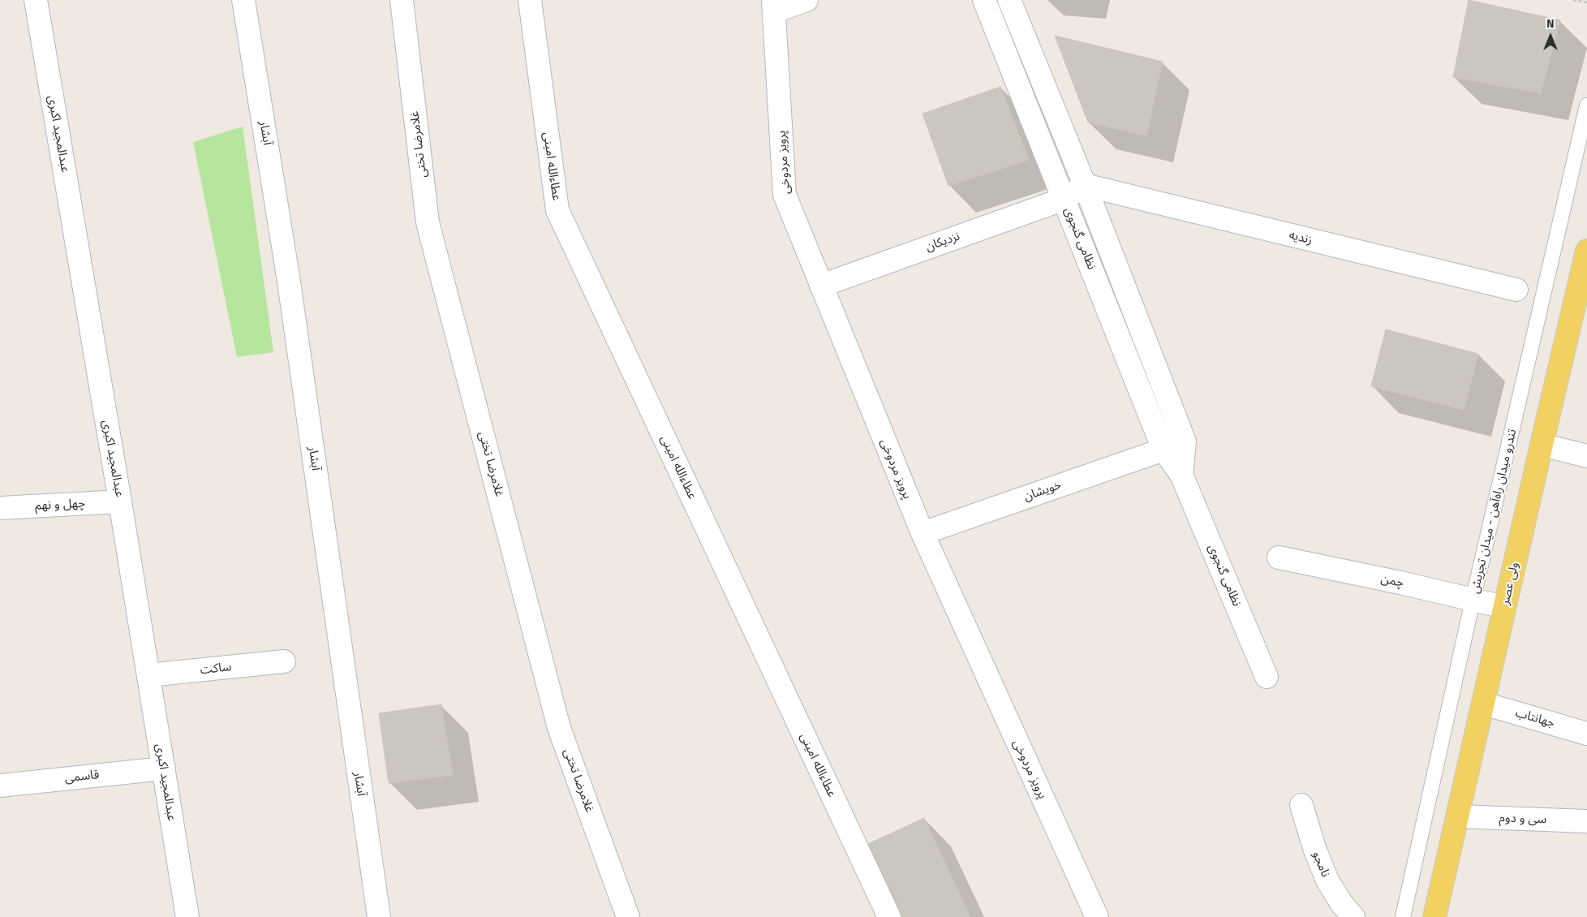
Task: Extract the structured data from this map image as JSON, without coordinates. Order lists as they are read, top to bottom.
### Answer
{
  "streets": {
    "main road": ["ولی عصر"],
    "street": [
      "آبشار",
      "عبدالمجید اکبری",
      "غلامرضا تختی",
      "پرویز مردوخی",
      "عطاءالله امینی",
      "زندیه",
      "نظامی گنجوی",
      "نزدیکان",
      "خویشان",
      "چهل و نهم",
      "چمن",
      "ساکت",
      "جهانتاب",
      "قاسمی",
      "سی و دوم",
      "نامجو"
    ],
    "lane": ["تندرو میدان راه‌آهن - میدان تجریش"]
  },
  "crossings": [
    ["عبدالمجید اکبری", "چهل و نهم"],
    ["عبدالمجید اکبری", "ساکت"],
    ["عبدالمجید اکبری", "قاسمی"],
    ["پرویز مردوخی", "نزدیکان"],
    ["پرویز مردوخی", "خویشان"],
    ["زندیه", "نظامی گنجوی"],
    ["زندیه", "نزدیکان"],
    ["نظامی گنجوی", "نزدیکان"],
    ["نظامی گنجوی", "خویشان"],
    ["تندرو میدان راه‌آهن - میدان تجریش", "چمن"],
    ["چمن", "ولی عصر"],
    ["ولی عصر", "جهانتاب"],
    ["ولی عصر", "سی و دوم"]
  ],
  "north": "top"
}
